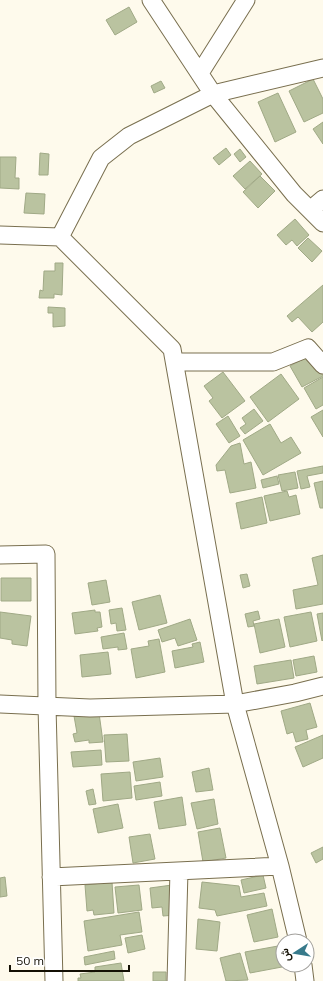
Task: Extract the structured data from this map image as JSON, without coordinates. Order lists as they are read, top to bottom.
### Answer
{
  "scale_bar": "50 m",
  "north": "left"
}
